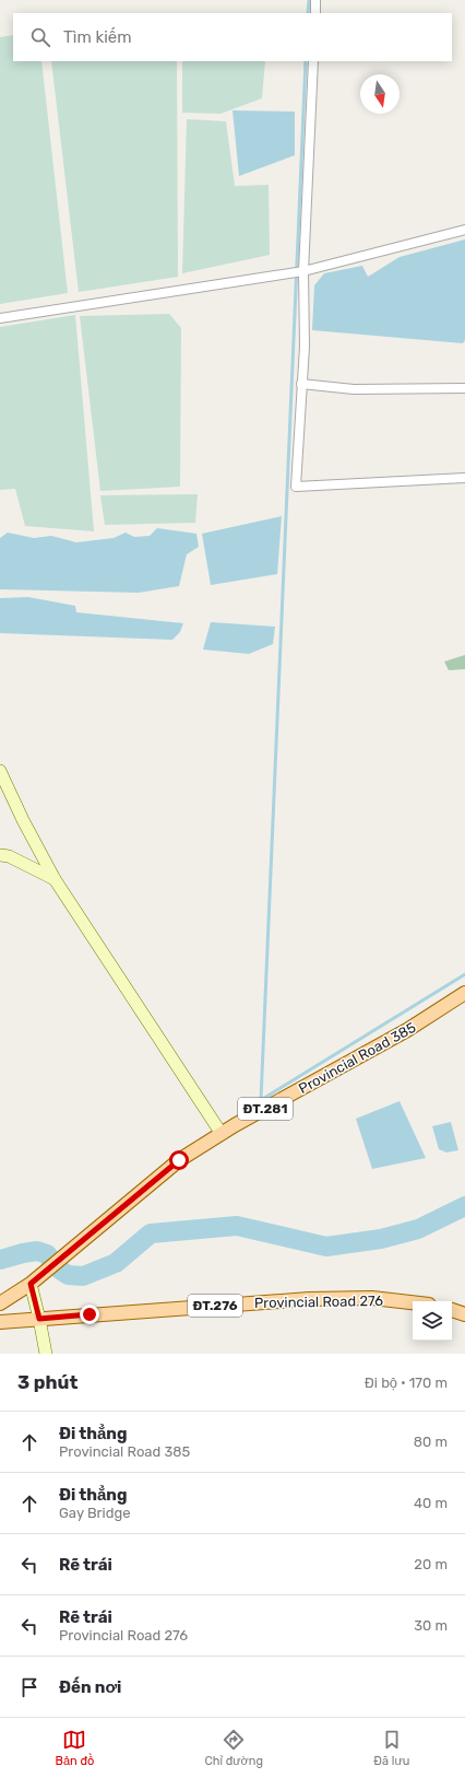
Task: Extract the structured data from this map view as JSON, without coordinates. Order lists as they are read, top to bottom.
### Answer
{
  "streets": {
    "main road": [
      "Provincial Road 385",
      "ĐT.281",
      "Provincial Road 276",
      "ĐT.276"
    ]
  },
  "crossings": [
    ["Provincial Road 385", "ĐT.281"]
  ],
  "north": "bottom",
  "page": {
    "search": "Tìm kiếm",
    "heading": ["3 phút", "Đi bộ · 170 m"],
    "list": [
      ["Đi thẳng", "Provincial Road 385", "80 m"],
      ["Đi thẳng", "Gay Bridge", "40 m"],
      ["Rẽ trái", "20 m"],
      ["Rẽ trái", "Provincial Road 276", "30 m"],
      "Đến nơi"
    ],
    "nav": ["Bản đồ", "Chỉ đường", "Đã lưu"]
  }
}
